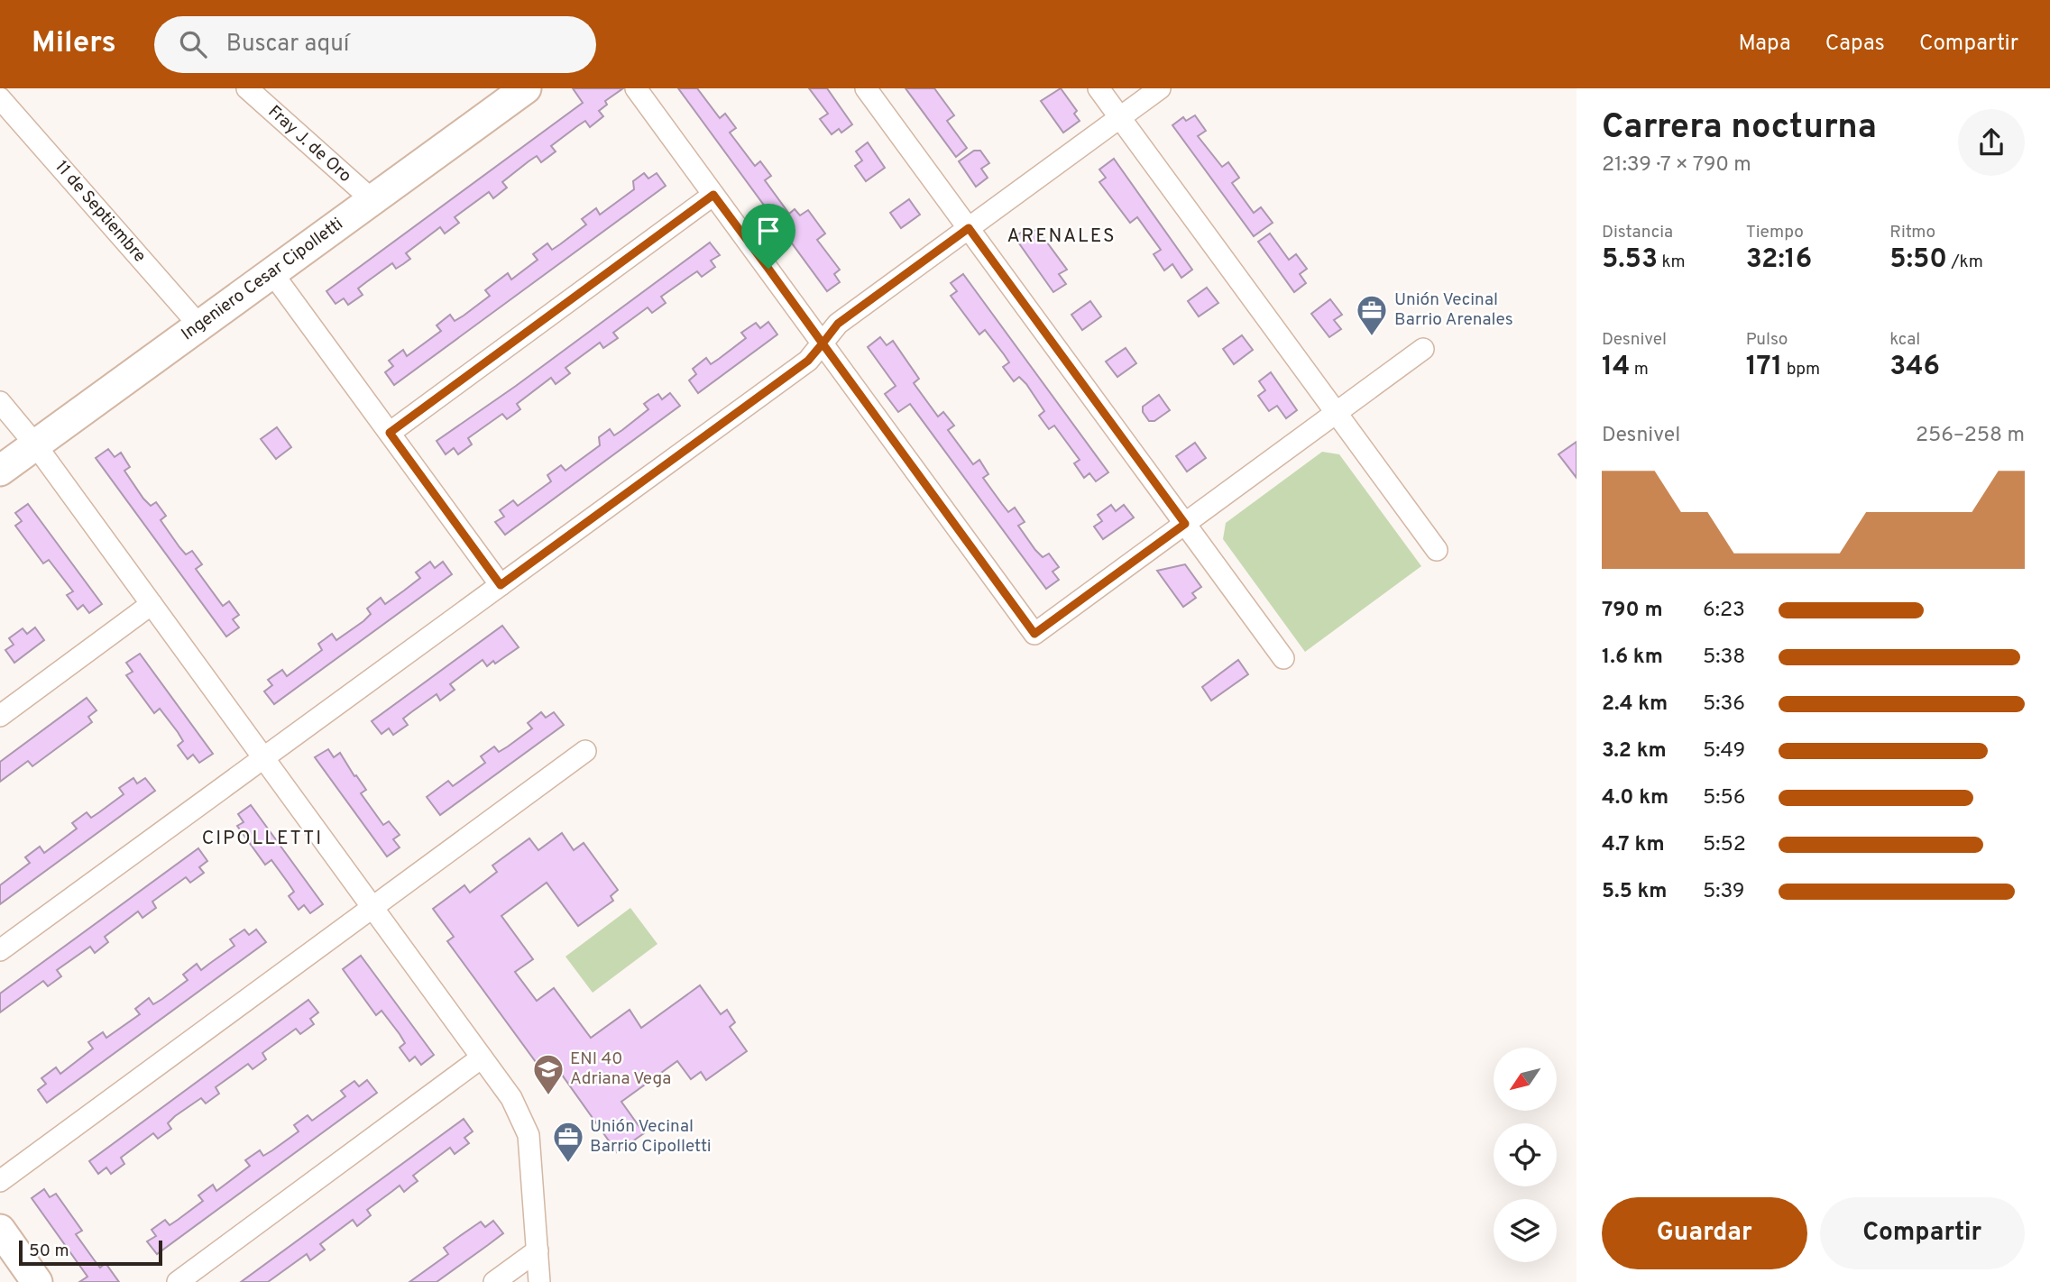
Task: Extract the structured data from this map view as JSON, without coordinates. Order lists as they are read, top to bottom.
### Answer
{
  "streets": {
    "street": ["Fray J. de Oro", "11 de Septiembre", "Ingeniero Cesar Cipolletti"]
  },
  "crossings": [
    ["Fray J. de Oro", "Ingeniero Cesar Cipolletti"],
    ["11 de Septiembre", "Ingeniero Cesar Cipolletti"]
  ],
  "districts": ["ARENALES", "CIPOLLETTI"],
  "places": {
    "office": ["Unión Vecinal Barrio Arenales", "Unión Vecinal Barrio Cipolletti"],
    "school or university": ["ENI 40 Adriana Vega"]
  },
  "scale_bar": "50 m",
  "north": "bottom left",
  "page": {
    "header": "Milers",
    "search": "Buscar aquí",
    "nav": ["Mapa", "Capas", "Compartir"],
    "heading": ["Carrera nocturna", "21:39 · 7 × 790 m"],
    "stats": [
      ["Distancia", "5.53 km"],
      ["Tiempo", "32:16"],
      ["Ritmo", "5:50 /km"],
      ["Desnivel", "14 m"],
      ["Pulso", "171 bpm"],
      ["kcal", "346"]
    ],
    "chart": ["Desnivel", "256–258 m"],
    "list": [
      {
        "name": "790 m",
        "note": "6:23"
      },
      {
        "name": "1.6 km",
        "note": "5:38"
      },
      {
        "name": "2.4 km",
        "note": "5:36"
      },
      {
        "name": "3.2 km",
        "note": "5:49"
      },
      {
        "name": "4.0 km",
        "note": "5:56"
      },
      {
        "name": "4.7 km",
        "note": "5:52"
      },
      {
        "name": "5.5 km",
        "note": "5:39"
      }
    ],
    "buttons": ["Guardar", "Compartir"],
    "scale": "50 m"
  }
}
